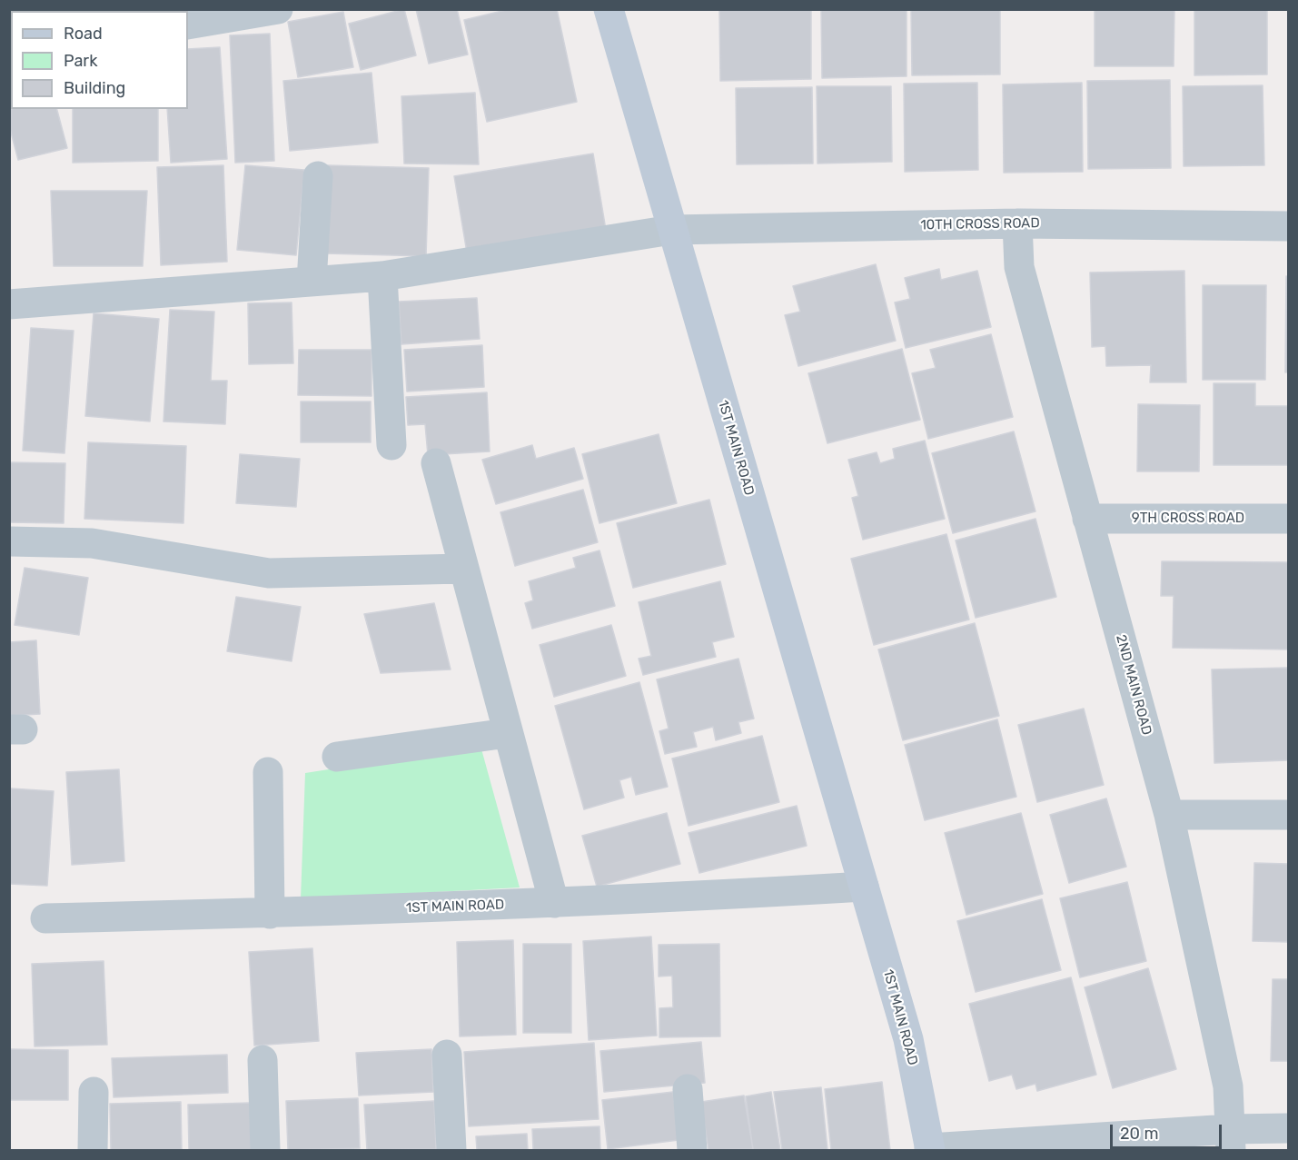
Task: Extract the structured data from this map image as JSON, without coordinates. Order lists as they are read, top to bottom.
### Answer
{
  "streets": {
    "street": [
      "10TH CROSS ROAD",
      "1ST MAIN ROAD",
      "9TH CROSS ROAD",
      "2ND MAIN ROAD"
    ]
  },
  "crossings": [
    ["10TH CROSS ROAD", "1ST MAIN ROAD"],
    ["10TH CROSS ROAD", "2ND MAIN ROAD"],
    ["9TH CROSS ROAD", "2ND MAIN ROAD"]
  ],
  "legend": ["Road", "Park", "Building"],
  "scale_bar": "20 m"
}
